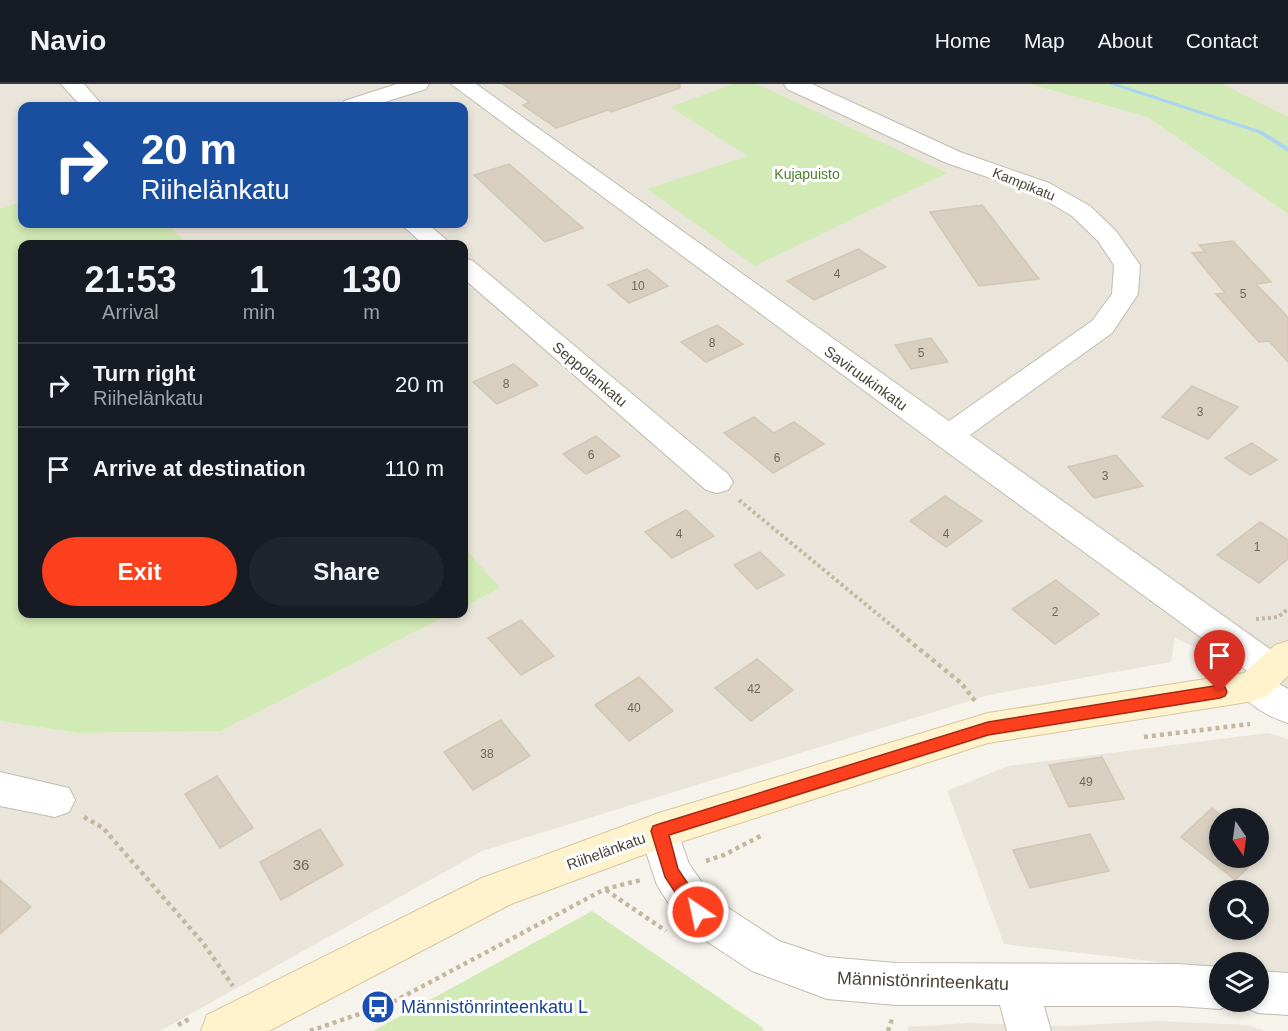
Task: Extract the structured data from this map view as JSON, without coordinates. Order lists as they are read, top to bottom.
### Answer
{
  "streets": {
    "street": [
      "Kampikatu",
      "Seppolankatu",
      "Saviruukinkatu",
      "Riihelänkatu",
      "Männistönrinteenkatu"
    ]
  },
  "crossings": [
    ["Kampikatu", "Saviruukinkatu"],
    ["Saviruukinkatu", "Riihelänkatu"],
    ["Riihelänkatu", "Männistönrinteenkatu"]
  ],
  "parks": ["Kujapuisto"],
  "places": {
    "bus stop": ["Männistönrinteenkatu L"]
  },
  "house_numbers": [
    "4",
    "10",
    "5",
    "8",
    "5",
    "8",
    "3",
    "6",
    "6",
    "3",
    "4",
    "4",
    "1",
    "2",
    "42",
    "40",
    "38",
    "49",
    "36"
  ],
  "north": "bottom",
  "page": {
    "header": "Navio",
    "nav": [
      "Home",
      "Map",
      "About",
      "Contact"
    ],
    "turn": ["20 m", "Riihelänkatu"],
    "eta": [
      "21:53",
      "Arrival",
      "1",
      "min",
      "130",
      "m"
    ],
    "list": [
      {
        "name": "Turn right",
        "note": "Riihelänkatu",
        "value": "20 m"
      },
      {
        "name": "Arrive at destination",
        "value": "110 m"
      }
    ],
    "buttons": ["Exit", "Share"]
  }
}
